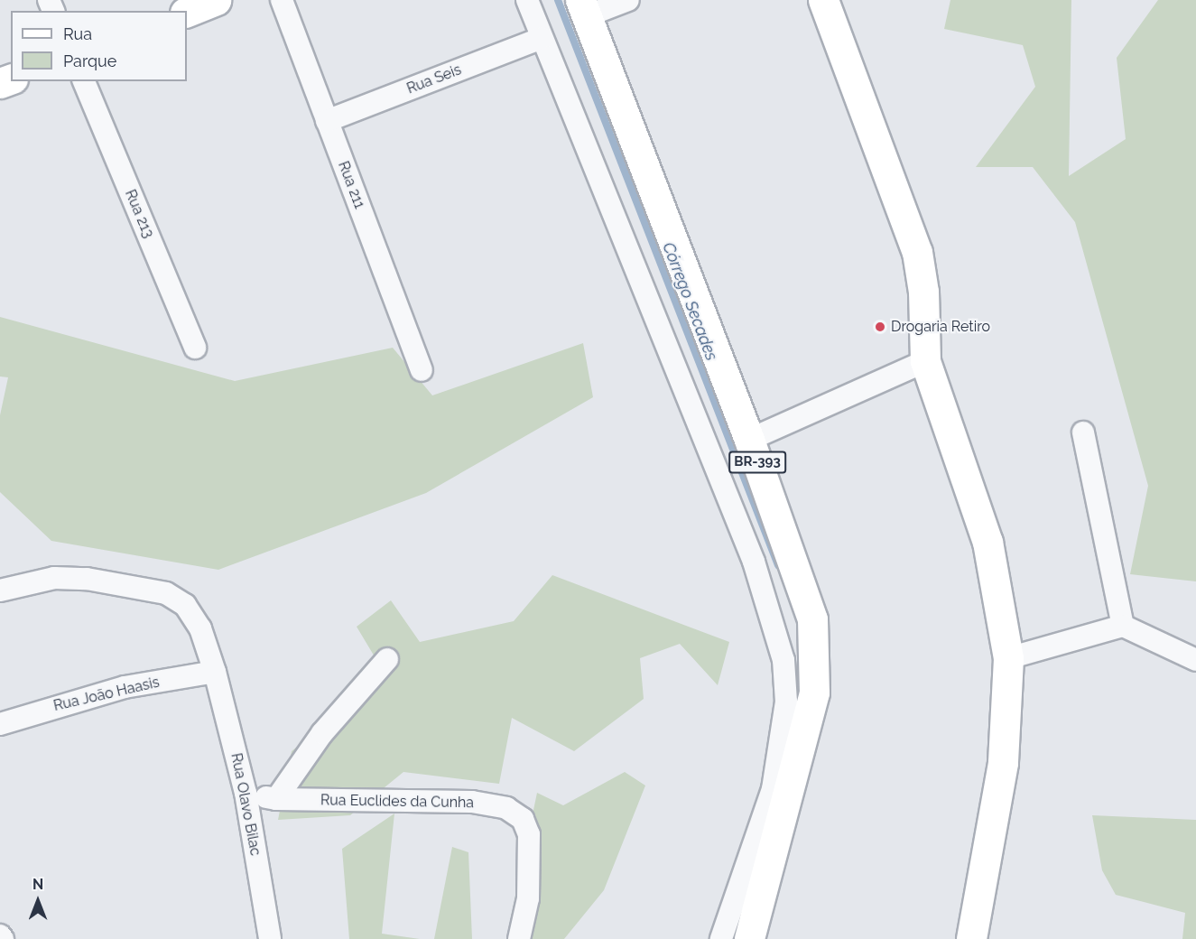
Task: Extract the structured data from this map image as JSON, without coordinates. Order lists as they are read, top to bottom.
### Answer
{
  "streets": {
    "main road": ["BR-393"],
    "street": [
      "Rua Seis",
      "Rua 211",
      "Rua 213",
      "Rua João Haasis",
      "Rua Euclides da Cunha",
      "Rua Olavo Bilac"
    ]
  },
  "crossings": [
    ["Rua Seis", "Rua 211"],
    ["Rua João Haasis", "Rua Olavo Bilac"],
    ["Rua Euclides da Cunha", "Rua Olavo Bilac"]
  ],
  "water": ["Córrego Secades"],
  "places": ["Drogaria Retiro"],
  "legend": ["Rua", "Parque"],
  "north": "top"
}
